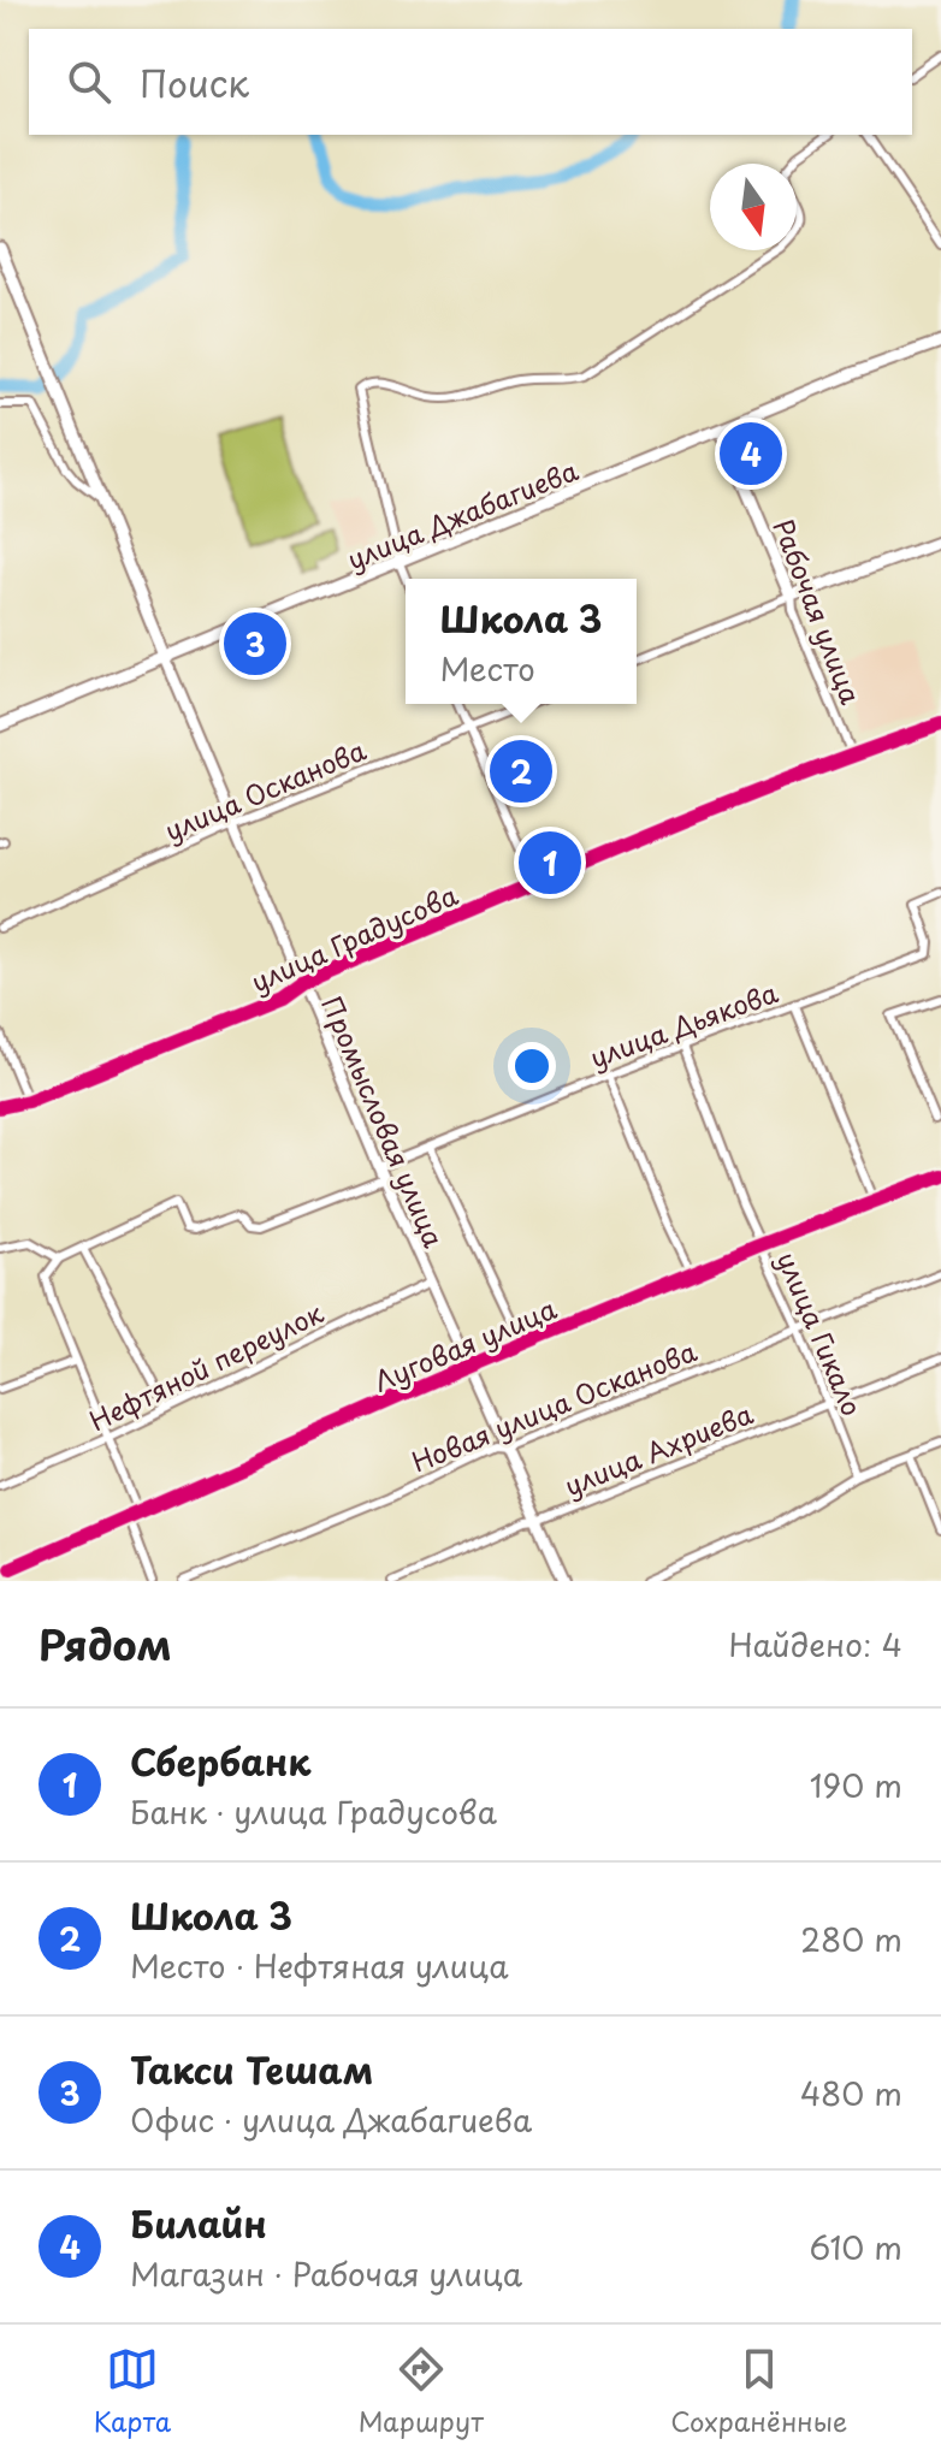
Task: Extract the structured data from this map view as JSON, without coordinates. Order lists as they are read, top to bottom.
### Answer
{
  "streets": {
    "main road": ["улица Джабагиева", "Рабочая улица", "Промысловая улица"],
    "street": [
      "улица Осканова",
      "улица Градусова",
      "улица Дьякова",
      "улица Гикало",
      "Луговая улица",
      "Нефтяной переулок",
      "Новая улица Осканова",
      "улица Ахриева"
    ]
  },
  "crossings": [
    ["улица Джабагиева", "Рабочая улица"],
    ["улица Джабагиева", "Промысловая улица"],
    ["Рабочая улица", "улица Градусова"],
    ["улица Осканова", "Промысловая улица"],
    ["улица Градусова", "Промысловая улица"],
    ["улица Дьякова", "Промысловая улица"],
    ["улица Дьякова", "улица Гикало"],
    ["Промысловая улица", "Луговая улица"],
    ["Промысловая улица", "Нефтяной переулок"],
    ["Промысловая улица", "Новая улица Осканова"],
    ["Промысловая улица", "улица Ахриева"],
    ["улица Гикало", "Луговая улица"],
    ["улица Гикало", "Новая улица Осканова"],
    ["улица Гикало", "улица Ахриева"]
  ],
  "north": "bottom",
  "page": {
    "search": "Поиск",
    "pins": [
      "4",
      "3",
      "2",
      "1"
    ],
    "popup": ["Школа 3", "Место"],
    "heading": ["Рядом", "Найдено: 4"],
    "list": [
      {
        "mark": "1",
        "name": "Сбербанк",
        "note": "Банк · улица Градусова",
        "value": "190 m"
      },
      {
        "mark": "2",
        "name": "Школа 3",
        "note": "Место · Нефтяная улица",
        "value": "280 m"
      },
      {
        "mark": "3",
        "name": "Такси Тешам",
        "note": "Офис · улица Джабагиева",
        "value": "480 m"
      },
      {
        "mark": "4",
        "name": "Билайн",
        "note": "Магазин · Рабочая улица",
        "value": "610 m"
      }
    ],
    "nav": ["Карта", "Маршрут", "Сохранённые"]
  }
}
